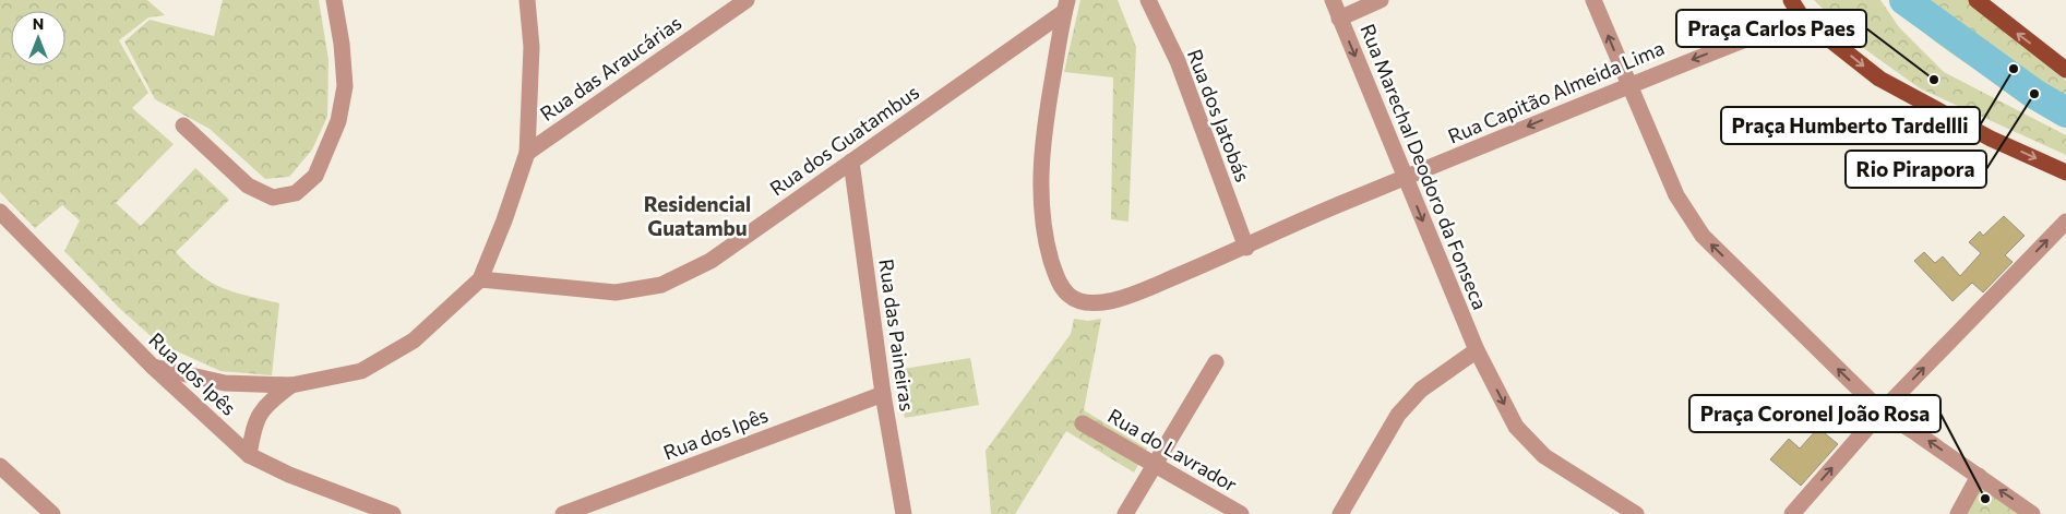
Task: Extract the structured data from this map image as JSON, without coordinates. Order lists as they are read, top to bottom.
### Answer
{
  "streets": {
    "street": [
      "Rua das Araucárias",
      "Rua Capitão Almeida Lima",
      "Rua dos Jatobás",
      "Rua dos Guatambus",
      "Rua Marechal Deodoro da Fonseca",
      "Rua das Paineiras",
      "Rua dos Ipês",
      "Rua do Lavrador"
    ]
  },
  "crossings": [
    ["Rua Capitão Almeida Lima", "Rua dos Jatobás"],
    ["Rua Capitão Almeida Lima", "Rua dos Guatambus"],
    ["Rua Capitão Almeida Lima", "Rua Marechal Deodoro da Fonseca"],
    ["Rua dos Guatambus", "Rua das Paineiras"],
    ["Rua das Paineiras", "Rua dos Ipês"]
  ],
  "one_way": ["Rua Capitão Almeida Lima", "Rua Marechal Deodoro da Fonseca"],
  "districts": ["Residencial Guatambu"],
  "places": [
    "Praça Humberto Tardellli",
    "Praça Carlos Paes",
    "Rio Pirapora",
    "Praça Coronel João Rosa"
  ],
  "north": "top"
}
